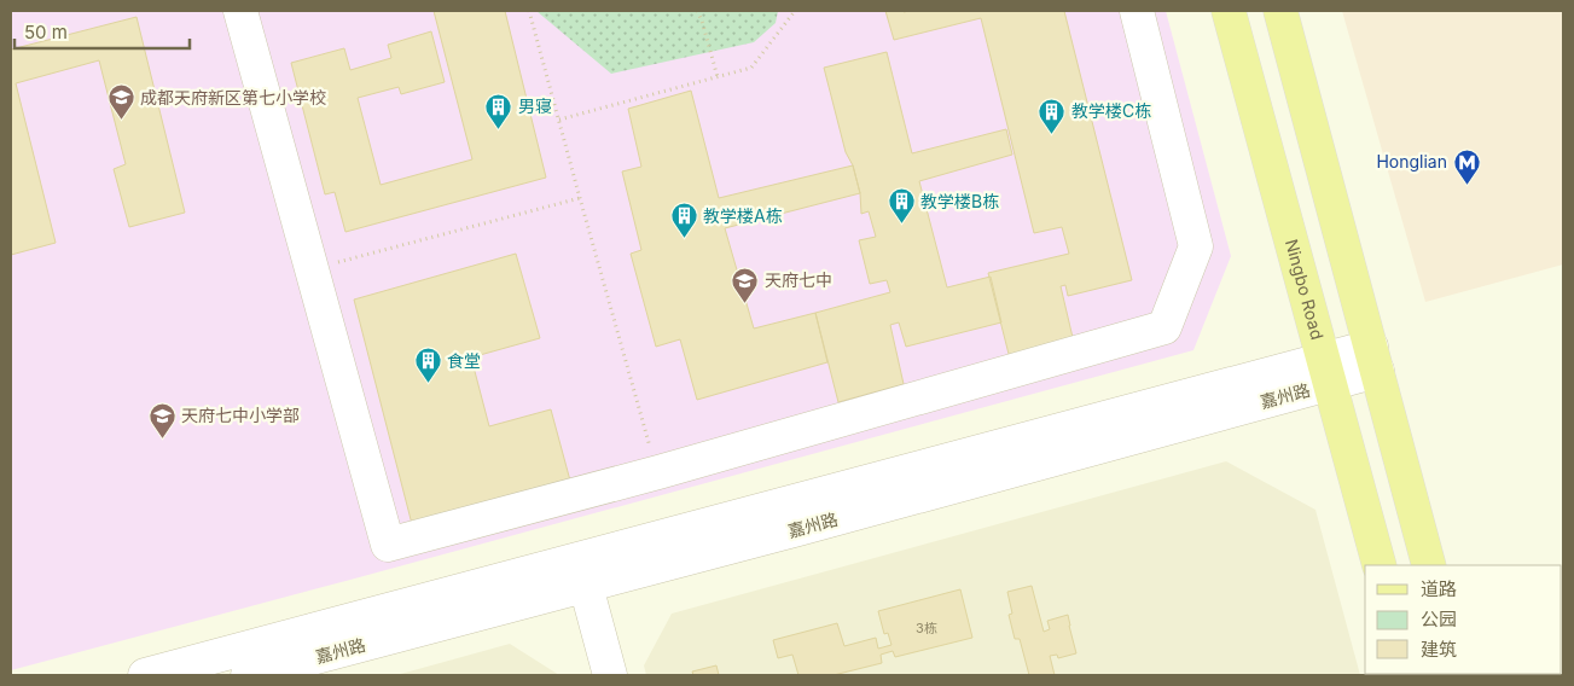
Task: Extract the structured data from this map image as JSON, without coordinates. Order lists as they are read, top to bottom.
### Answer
{
  "streets": {
    "main road": ["Ningbo Road"],
    "street": ["嘉州路"]
  },
  "crossings": [
    ["Ningbo Road", "嘉州路"]
  ],
  "places": {
    "school or university": ["成都天府新区第七小学校", "天府七中", "天府七中小学部"],
    "building": [
      "男寝",
      "教学楼C栋",
      "教学楼B栋",
      "教学楼A栋",
      "食堂"
    ],
    "metro station": ["Honglian"]
  },
  "house_numbers": ["3栋"],
  "legend": ["道路", "公园", "建筑"],
  "scale_bar": "50 m"
}
